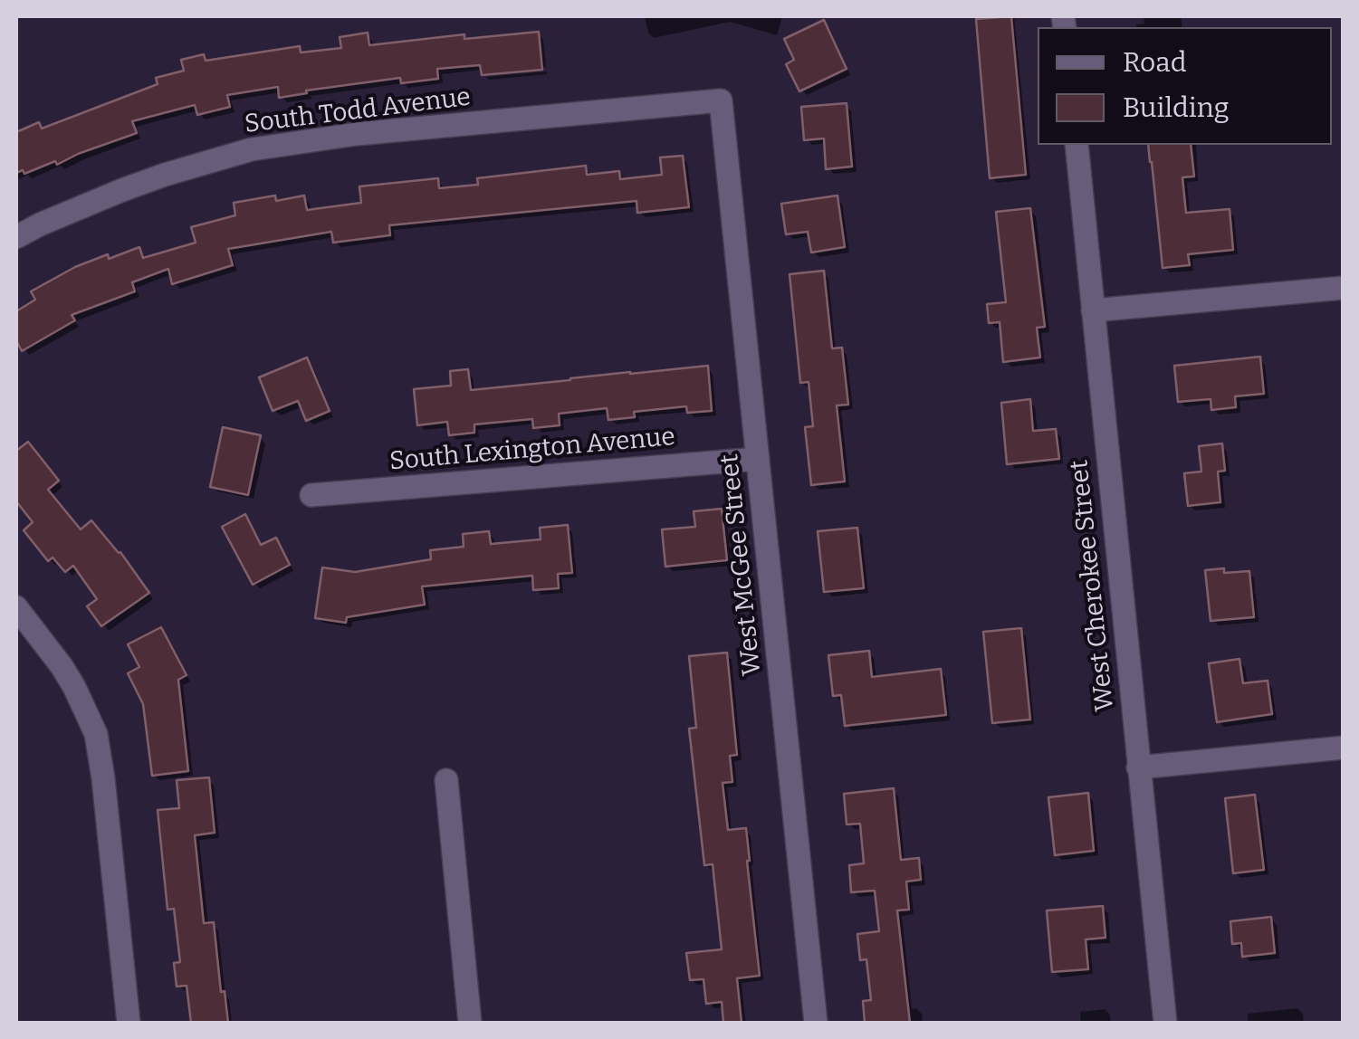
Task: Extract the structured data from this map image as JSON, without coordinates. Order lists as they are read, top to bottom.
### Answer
{
  "streets": {
    "street": [
      "South Todd Avenue",
      "South Lexington Avenue",
      "West McGee Street",
      "West Cherokee Street"
    ]
  },
  "crossings": [
    ["South Todd Avenue", "West McGee Street"],
    ["South Lexington Avenue", "West McGee Street"]
  ],
  "legend": ["Road", "Building"]
}
